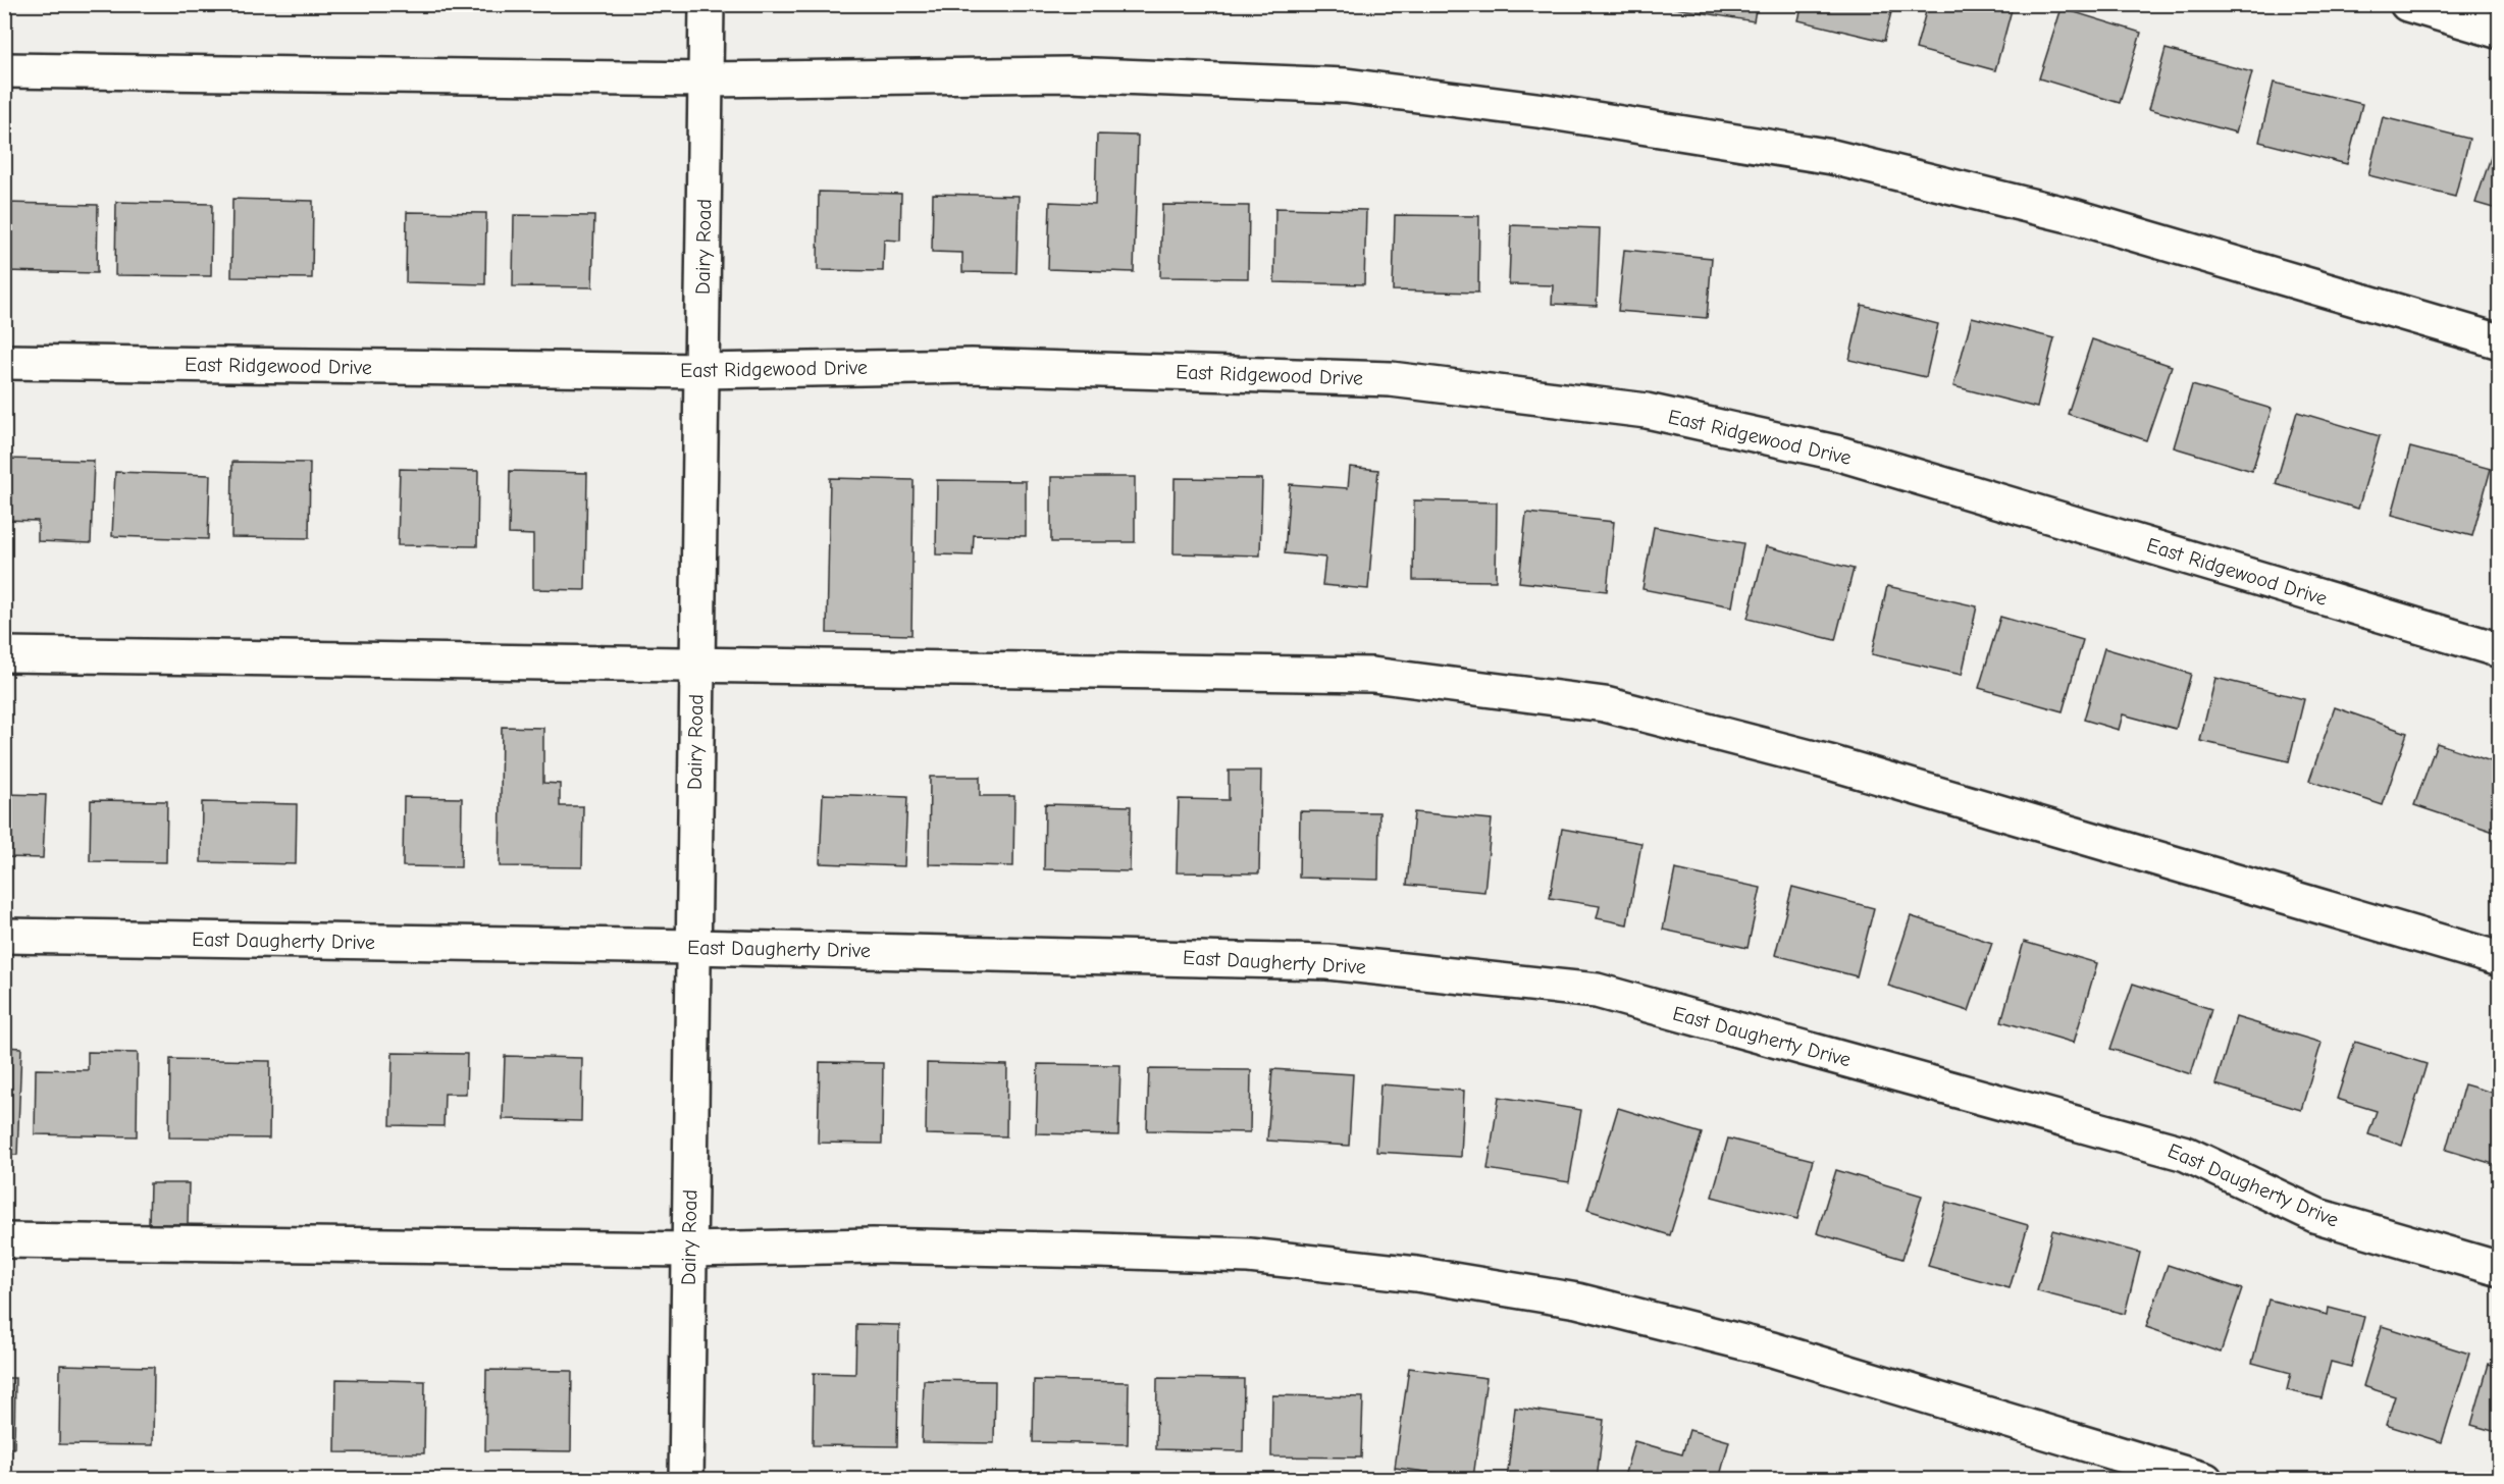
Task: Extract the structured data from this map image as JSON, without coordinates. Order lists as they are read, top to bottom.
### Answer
{
  "streets": {
    "street": ["Dairy Road", "East Ridgewood Drive", "East Daugherty Drive"]
  },
  "crossings": [
    ["Dairy Road", "East Ridgewood Drive"],
    ["Dairy Road", "East Daugherty Drive"]
  ]
}
